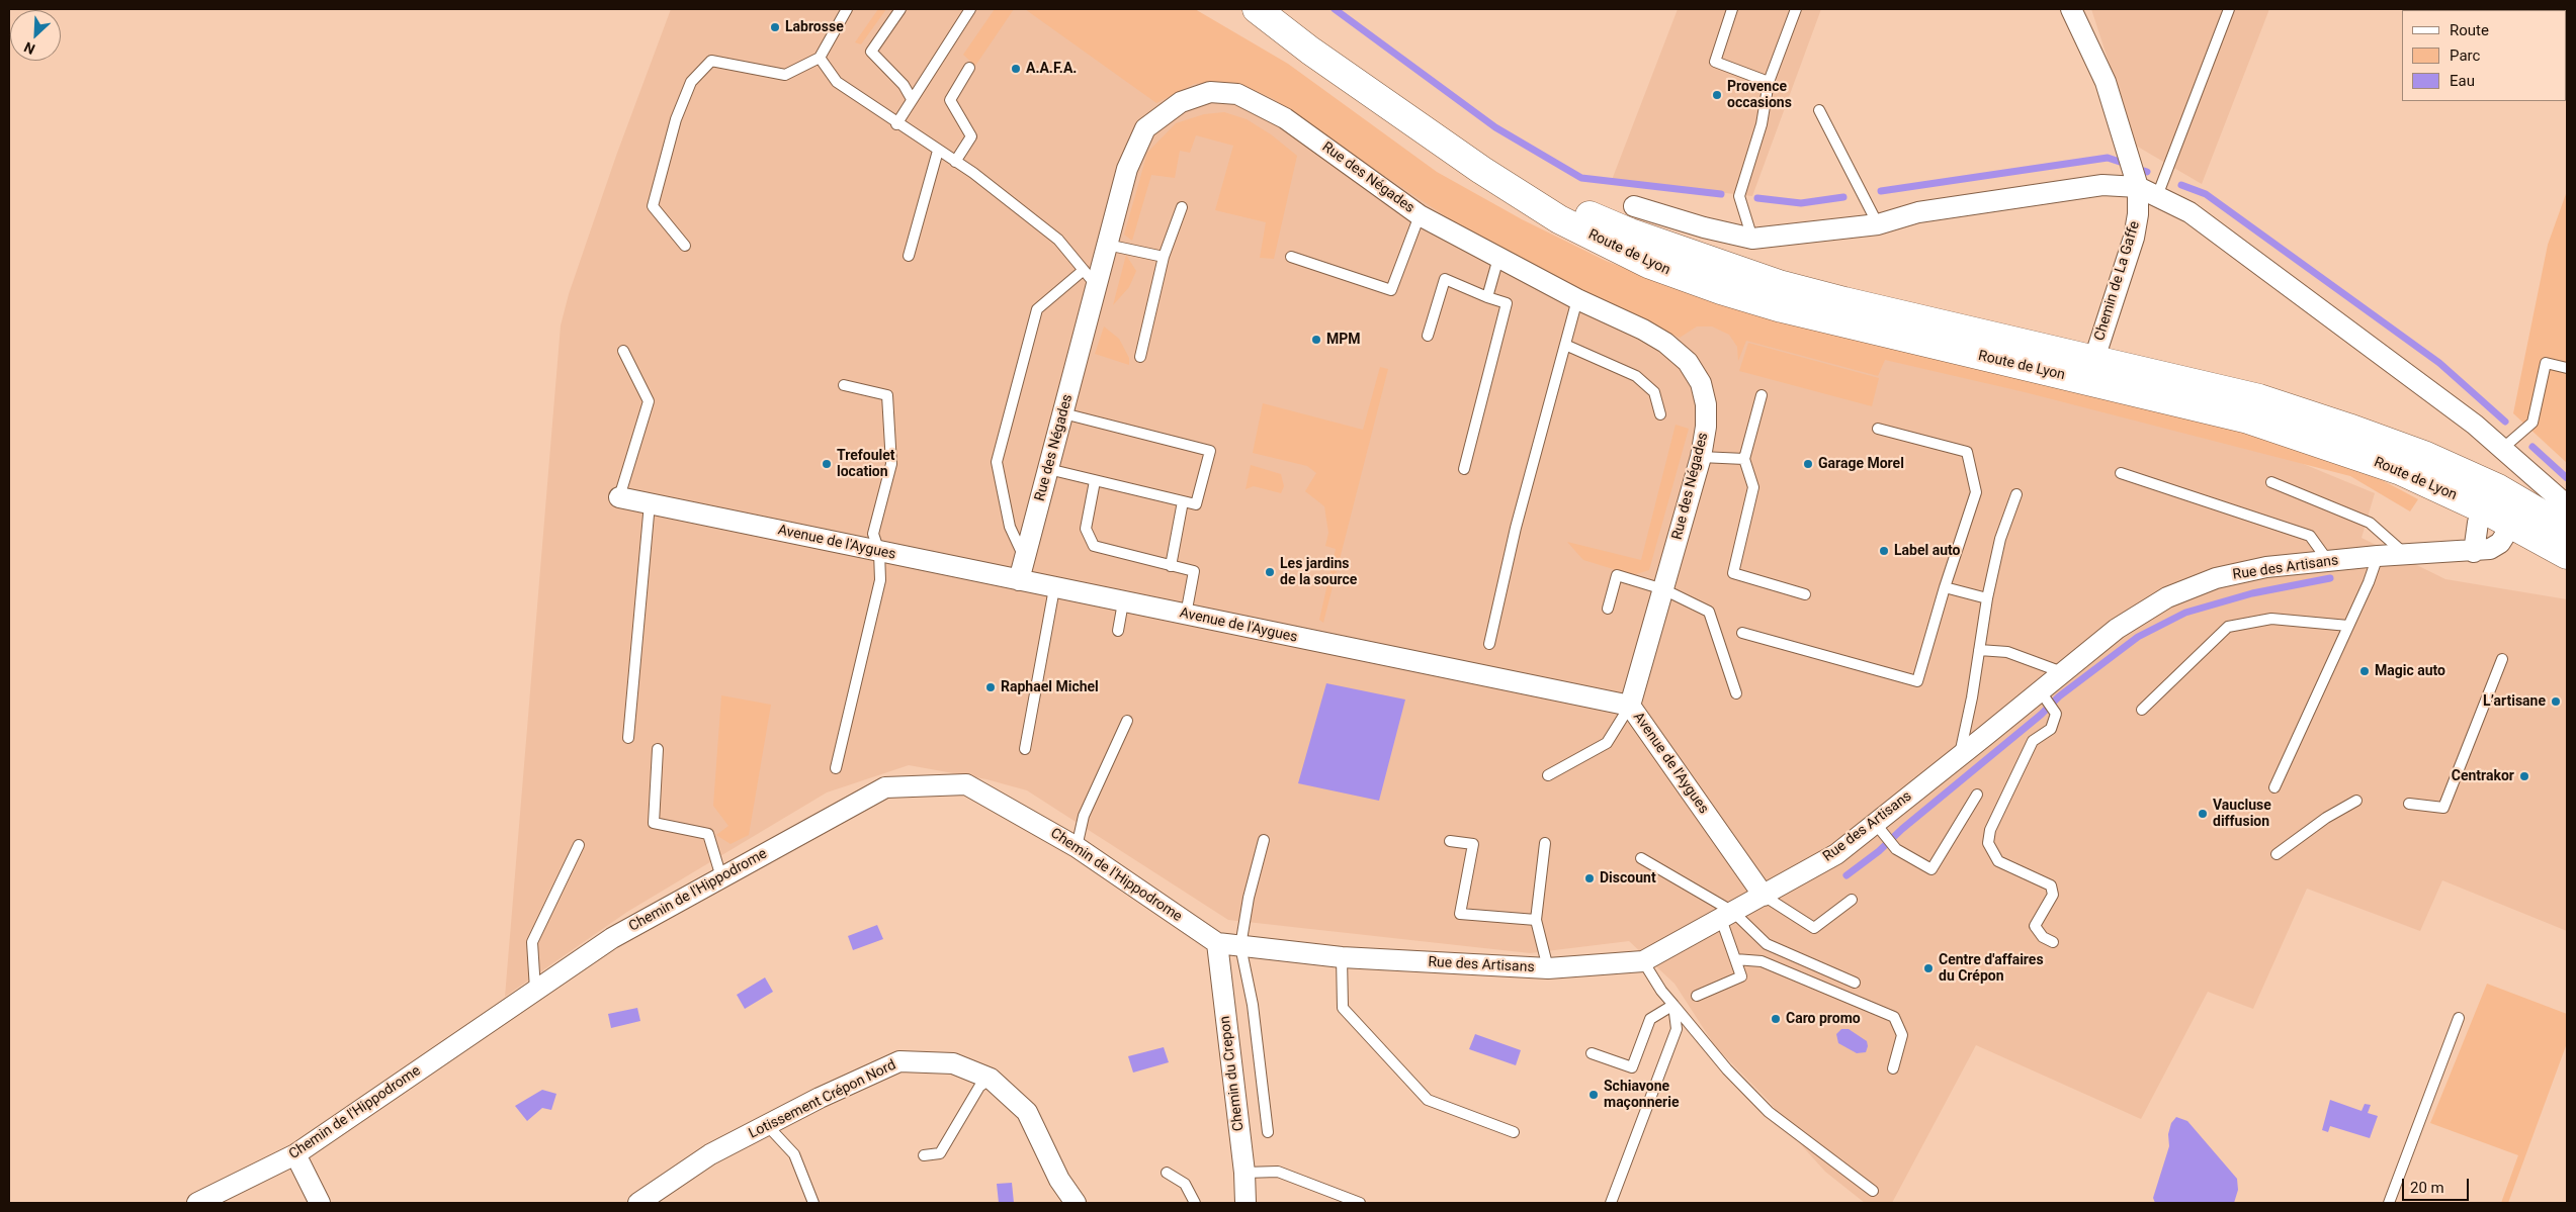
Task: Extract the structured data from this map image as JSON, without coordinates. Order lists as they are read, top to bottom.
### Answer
{
  "streets": {
    "main road": ["Route de Lyon"],
    "street": [
      "Rue des Négades",
      "Chemin de La Gaffe",
      "Avenue de l'Aygues",
      "Rue des Artisans",
      "Chemin de l'Hippodrome",
      "Chemin du Crepon",
      "Lotissement Crépon Nord"
    ]
  },
  "crossings": [
    ["Rue des Négades", "Avenue de l'Aygues"],
    ["Route de Lyon", "Chemin de La Gaffe"],
    ["Route de Lyon", "Rue des Artisans"],
    ["Avenue de l'Aygues", "Rue des Artisans"],
    ["Rue des Artisans", "Chemin de l'Hippodrome"],
    ["Rue des Artisans", "Chemin du Crepon"],
    ["Chemin de l'Hippodrome", "Chemin du Crepon"]
  ],
  "places": [
    "Labrosse",
    "A.A.F.A.",
    "Provence occasions",
    "MPM",
    "Trefoulet location",
    "Garage Morel",
    "Label auto",
    "Les jardins de la source",
    "Magic auto",
    "Raphael Michel",
    "L’artisane",
    "Centrakor",
    "Vaucluse diffusion",
    "Discount",
    "Centre d'affaires du Crépon",
    "Caro promo",
    "Schiavone maçonnerie"
  ],
  "legend": ["Route", "Parc", "Eau"],
  "scale_bar": "20 m",
  "north": "bottom left"
}
